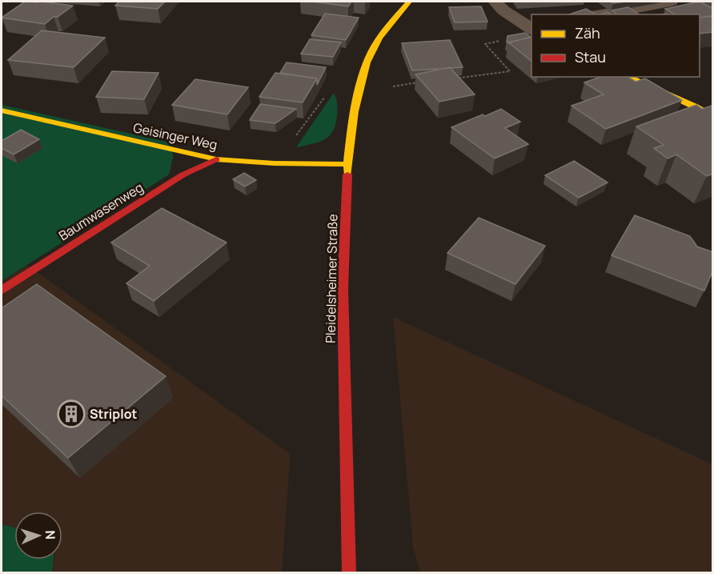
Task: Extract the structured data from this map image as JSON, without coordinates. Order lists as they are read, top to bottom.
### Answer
{
  "streets": {
    "main road": ["Geisinger Weg", "Baumwasenweg", "Pleidelsheimer Straße"]
  },
  "crossings": [
    ["Geisinger Weg", "Baumwasenweg"],
    ["Geisinger Weg", "Pleidelsheimer Straße"]
  ],
  "places": {
    "building": ["Striplot"]
  },
  "legend": ["Zäh", "Stau"],
  "north": "right"
}
